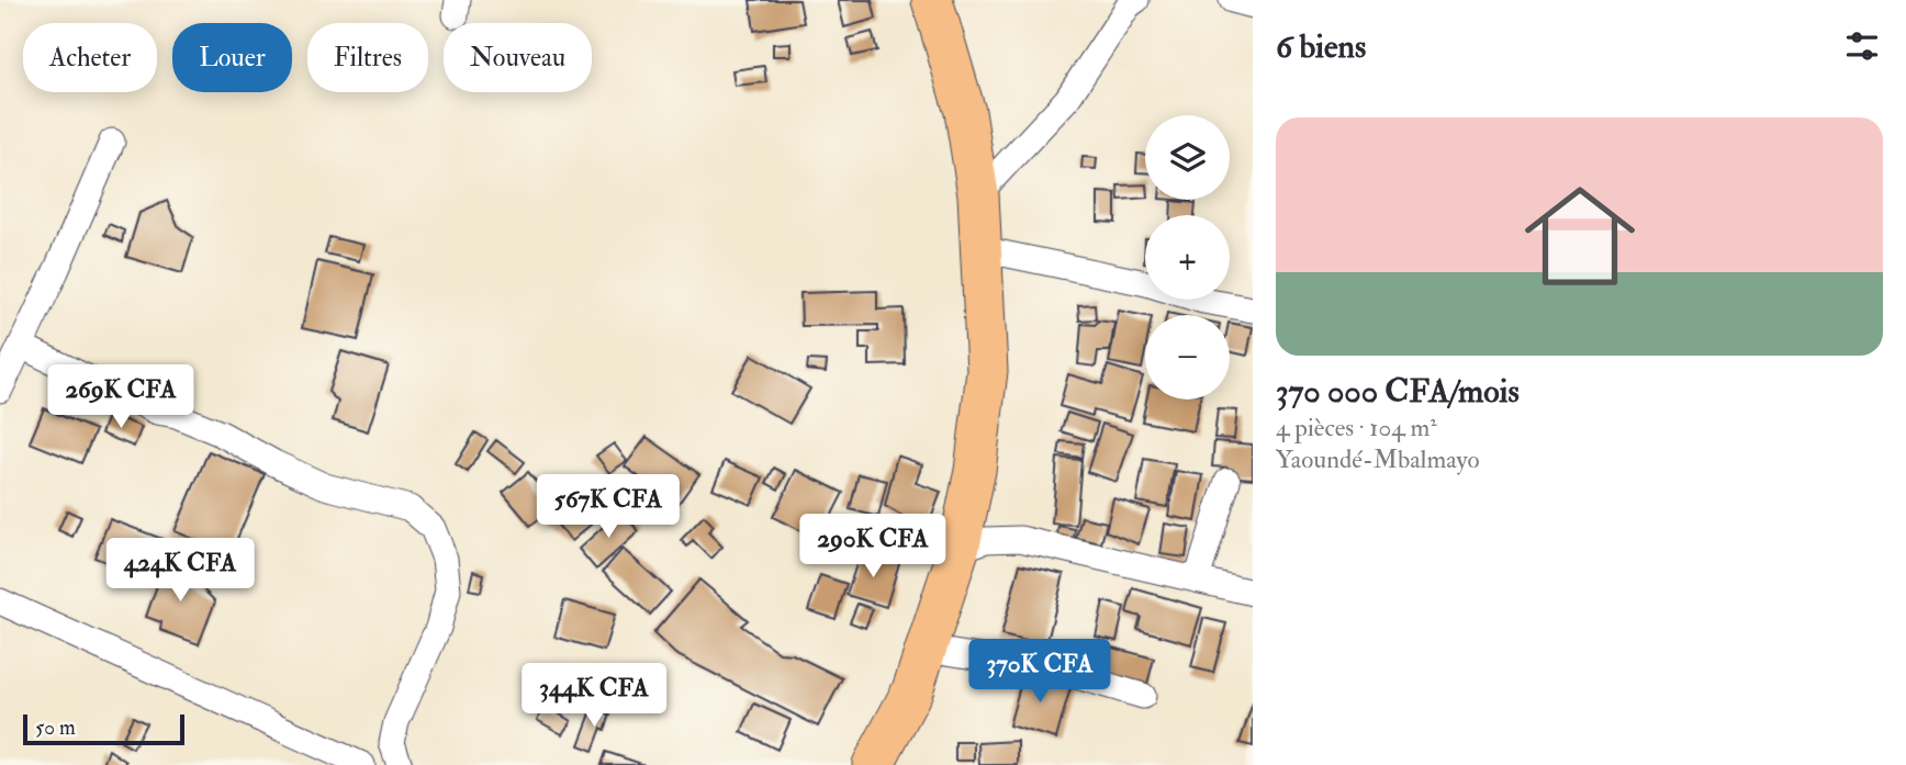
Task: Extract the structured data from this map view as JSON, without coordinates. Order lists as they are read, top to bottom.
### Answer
{
  "scale_bar": "50 m",
  "page": {
    "heading": "6 biens",
    "chip": [
      "Acheter",
      "Louer",
      "Filtres",
      "Nouveau"
    ],
    "list": [
      {
        "name": "370 000 CFA/mois",
        "note": "4 pièces · 104 m² · Yaoundé-Mbalmayo"
      }
    ],
    "map_buttons": ["+", "−"],
    "price": [
      "269K CFA",
      "567K CFA",
      "290K CFA",
      "424K CFA",
      "370K CFA",
      "344K CFA"
    ],
    "scale": "50 m"
  }
}
